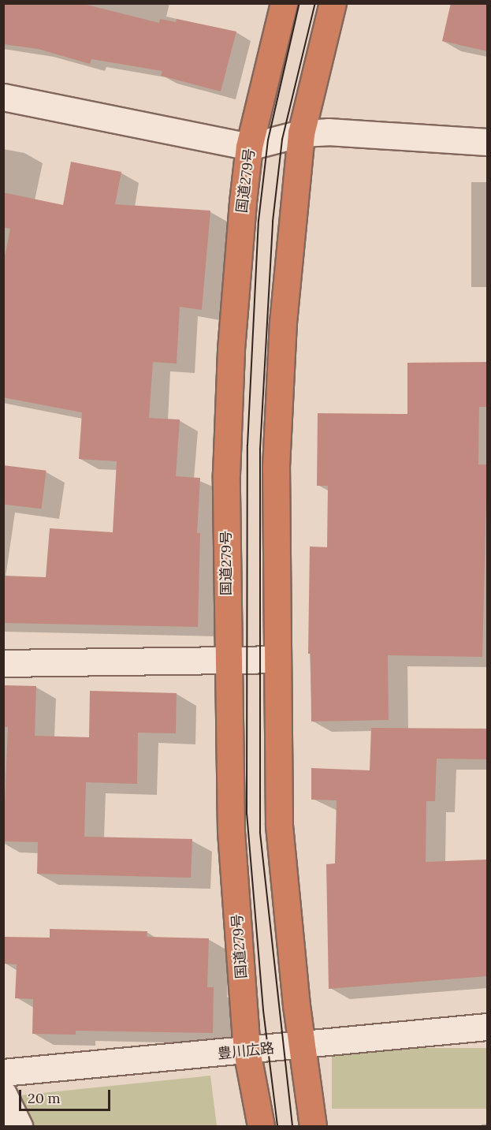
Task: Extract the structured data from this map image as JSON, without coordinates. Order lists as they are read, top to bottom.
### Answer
{
  "streets": {
    "highway": ["国道279号"],
    "street": ["豊川広路"]
  },
  "crossings": [
    ["国道279号", "豊川広路"]
  ],
  "scale_bar": "20 m"
}
